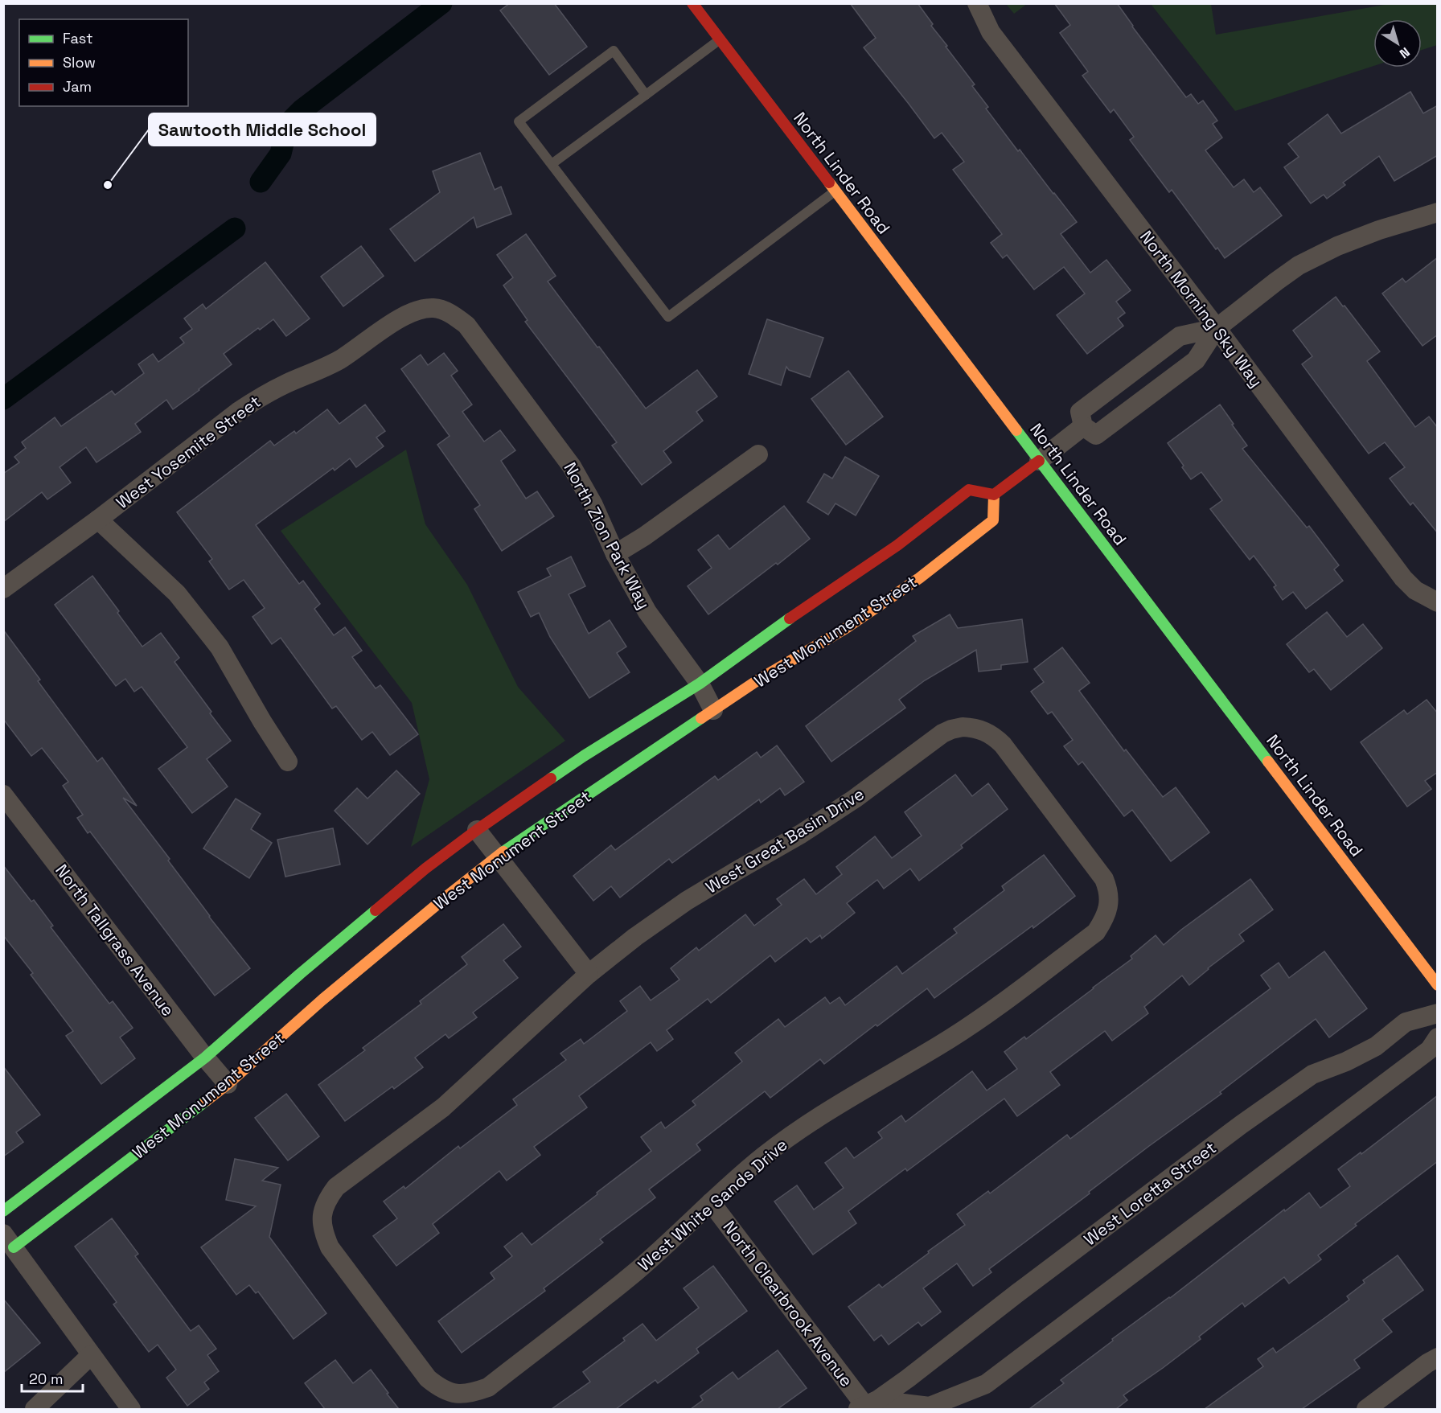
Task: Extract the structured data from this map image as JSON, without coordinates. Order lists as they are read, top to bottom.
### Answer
{
  "streets": {
    "street": [
      "North Linder Road",
      "North Morning Sky Way",
      "West Yosemite Street",
      "North Zion Park Way",
      "West Monument Street",
      "West Great Basin Drive",
      "North Tallgrass Avenue",
      "West Loretta Street",
      "West White Sands Drive",
      "North Clearbrook Avenue"
    ]
  },
  "crossings": [
    ["West Yosemite Street", "North Zion Park Way"],
    ["North Zion Park Way", "West Monument Street"],
    ["West Monument Street", "North Tallgrass Avenue"],
    ["West Great Basin Drive", "West White Sands Drive"],
    ["West Loretta Street", "North Clearbrook Avenue"],
    ["West White Sands Drive", "North Clearbrook Avenue"]
  ],
  "places": ["Sawtooth Middle School"],
  "legend": ["Fast", "Slow", "Jam"],
  "scale_bar": "20 m",
  "north": "bottom right"
}
